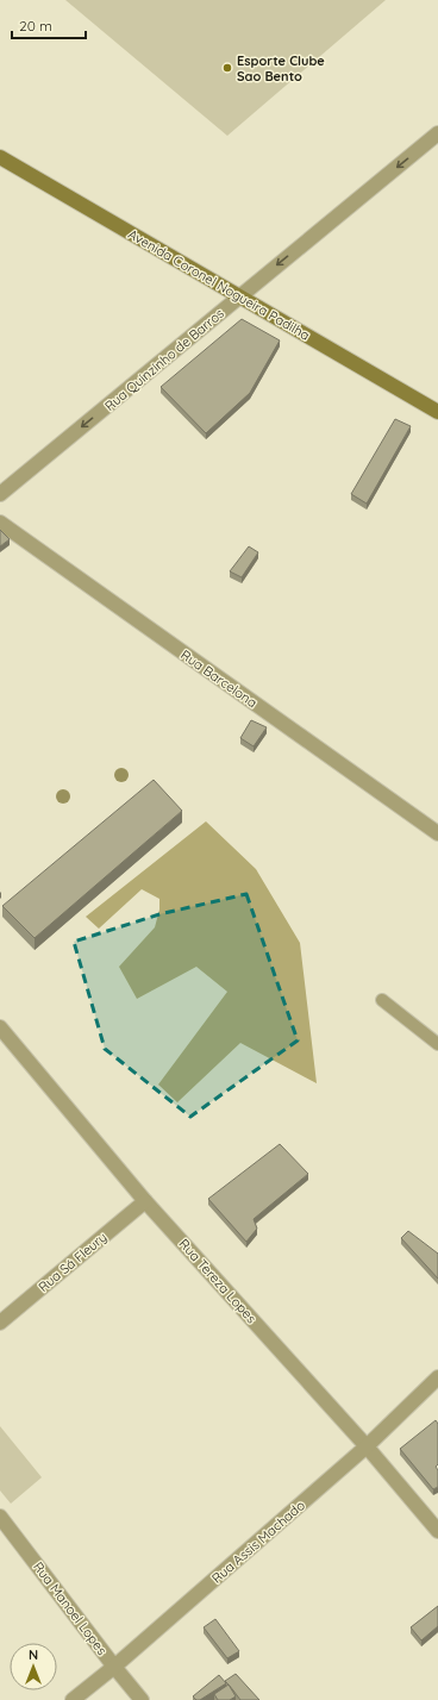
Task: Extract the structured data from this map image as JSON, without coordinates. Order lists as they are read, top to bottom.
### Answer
{
  "streets": {
    "main road": ["Avenida Coronel Nogueira Padilha"],
    "street": [
      "Rua Quinzinho de Barros",
      "Rua Barcelona",
      "Rua Sá Fleury",
      "Rua Tereza Lopes",
      "Rua Assis Machado",
      "Rua Manoel Lopes"
    ]
  },
  "crossings": [
    ["Avenida Coronel Nogueira Padilha", "Rua Quinzinho de Barros"],
    ["Rua Sá Fleury", "Rua Tereza Lopes"],
    ["Rua Tereza Lopes", "Rua Assis Machado"],
    ["Rua Assis Machado", "Rua Manoel Lopes"]
  ],
  "one_way": ["Rua Quinzinho de Barros"],
  "places": ["Esporte Clube Sao Bento"],
  "scale_bar": "20 m",
  "north": "top"
}
